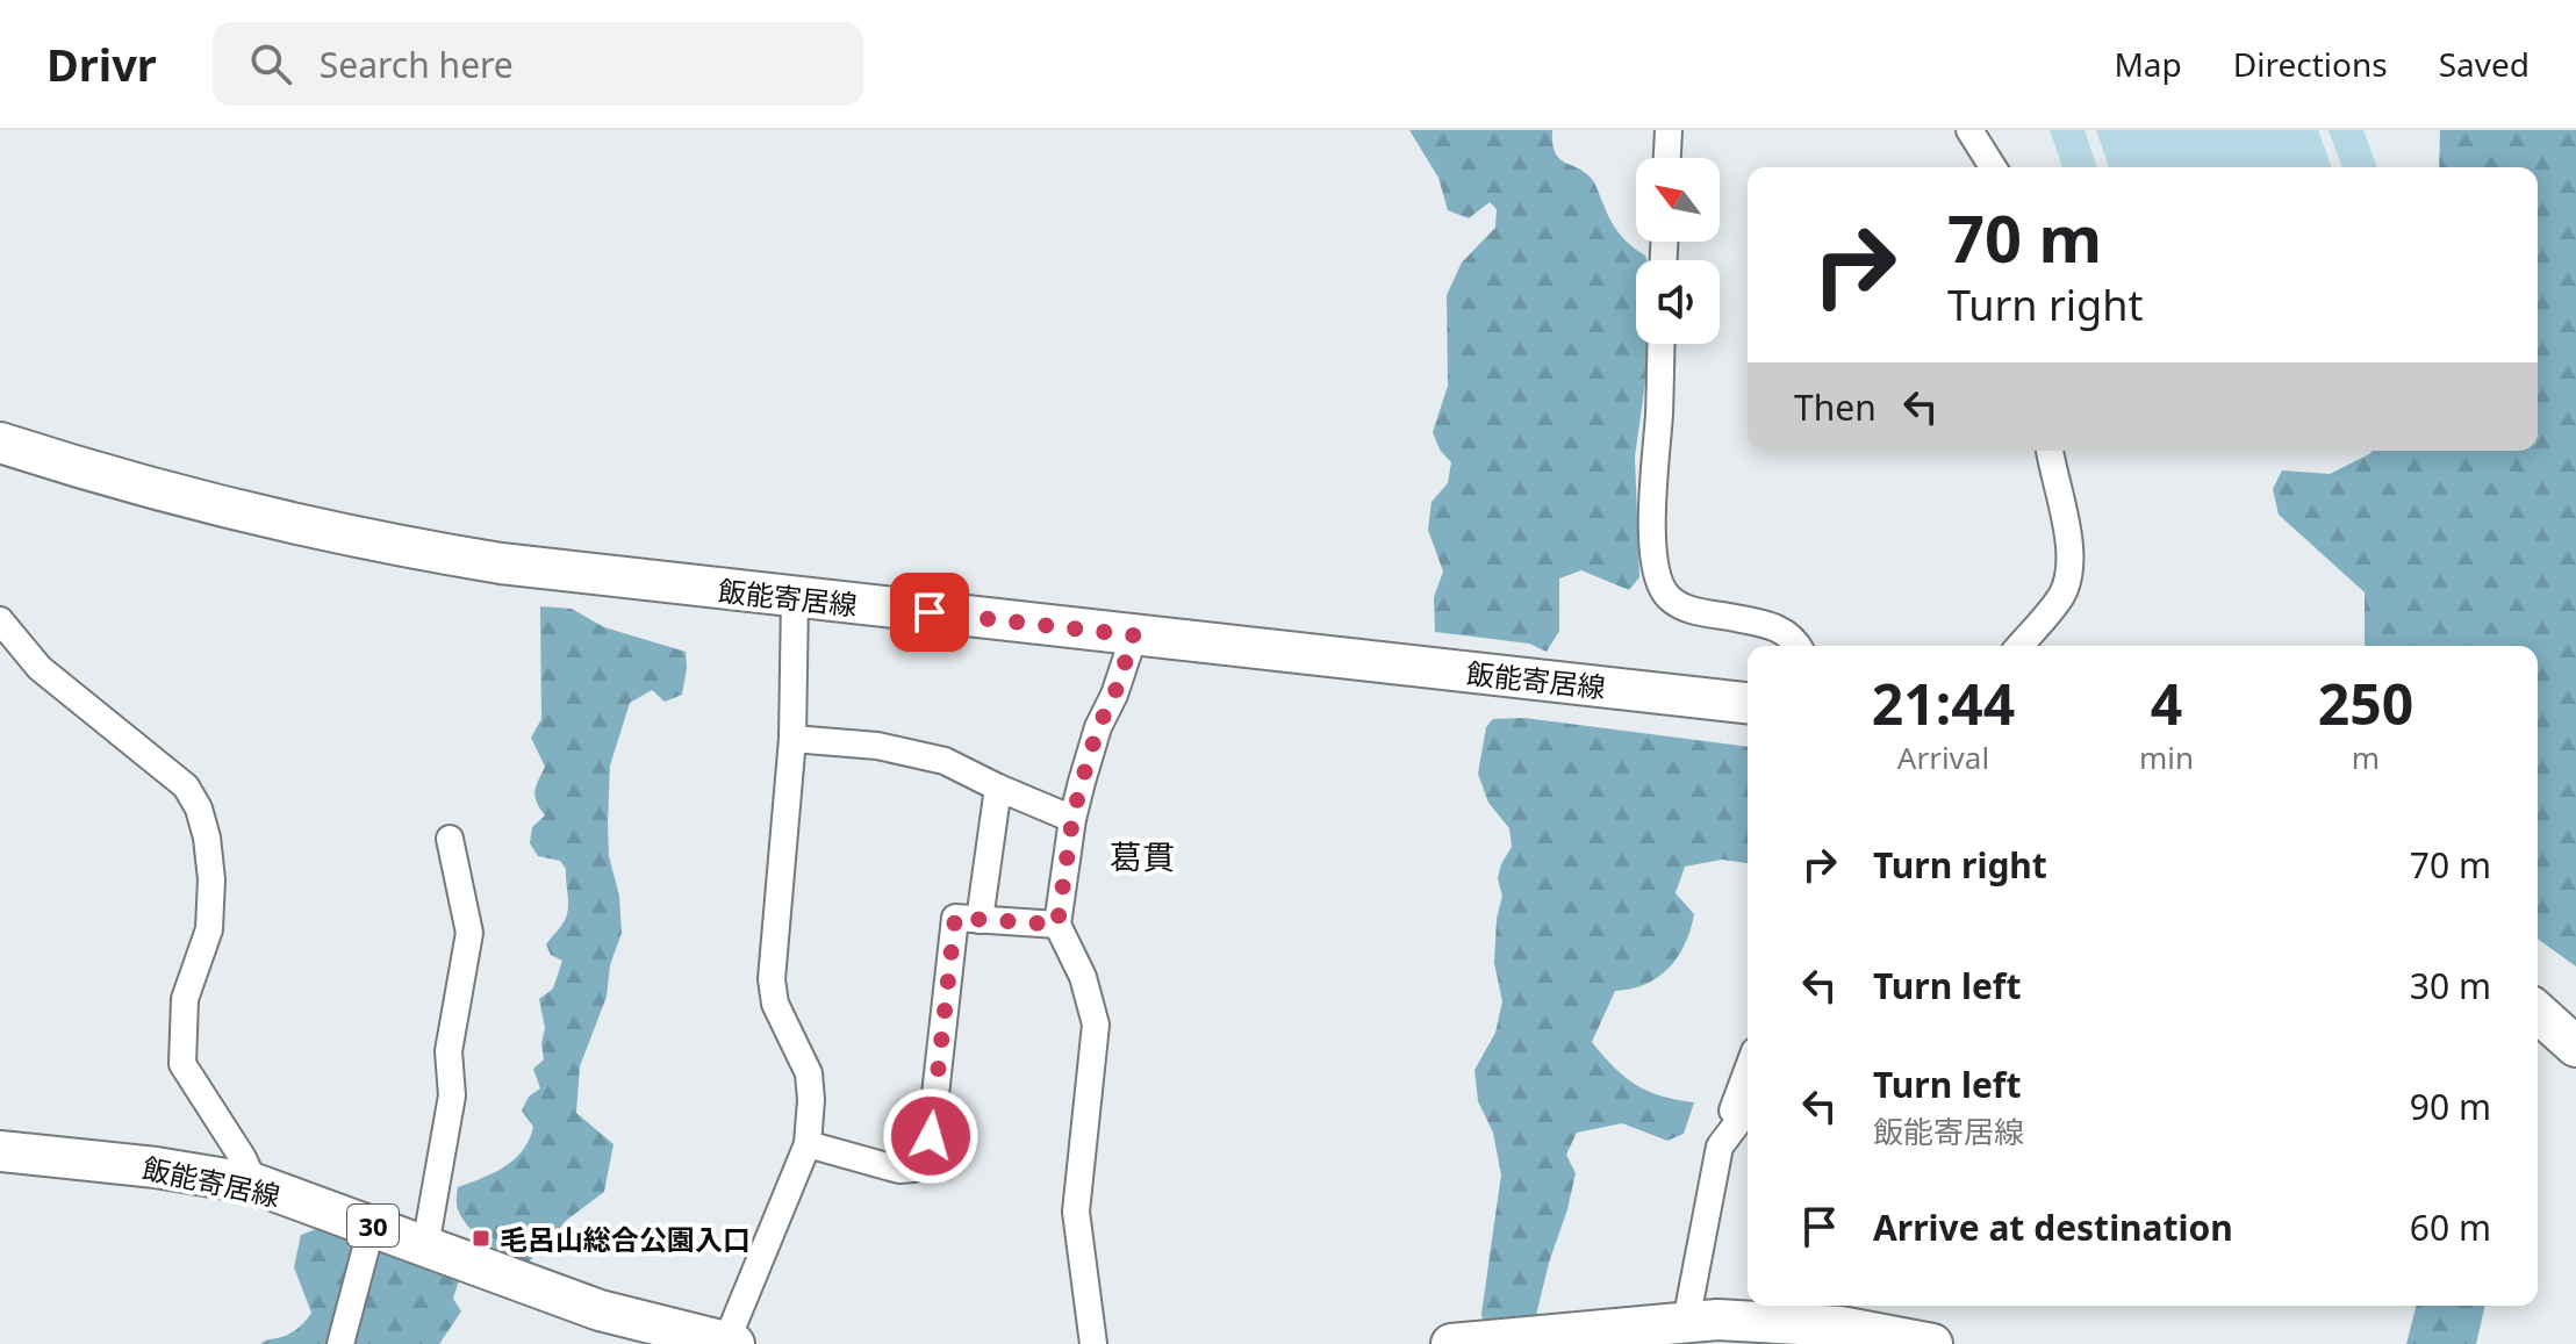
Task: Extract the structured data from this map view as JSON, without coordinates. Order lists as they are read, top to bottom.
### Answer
{
  "streets": {
    "main road": ["飯能寄居線", "30"]
  },
  "districts": ["葛貫"],
  "places": {
    "transit": ["毛呂山総合公園入口"]
  },
  "north": "top left",
  "page": {
    "header": "Drivr",
    "search": "Search here",
    "nav": ["Map", "Directions", "Saved"],
    "turn": ["70 m", "Turn right"],
    "then": "Then",
    "eta": [
      "21:44",
      "Arrival",
      "4",
      "min",
      "250",
      "m"
    ],
    "list": [
      {
        "name": "Turn right",
        "value": "70 m"
      },
      {
        "name": "Turn left",
        "value": "30 m"
      },
      {
        "name": "Turn left",
        "note": "飯能寄居線",
        "value": "90 m"
      },
      {
        "name": "Arrive at destination",
        "value": "60 m"
      }
    ]
  }
}
